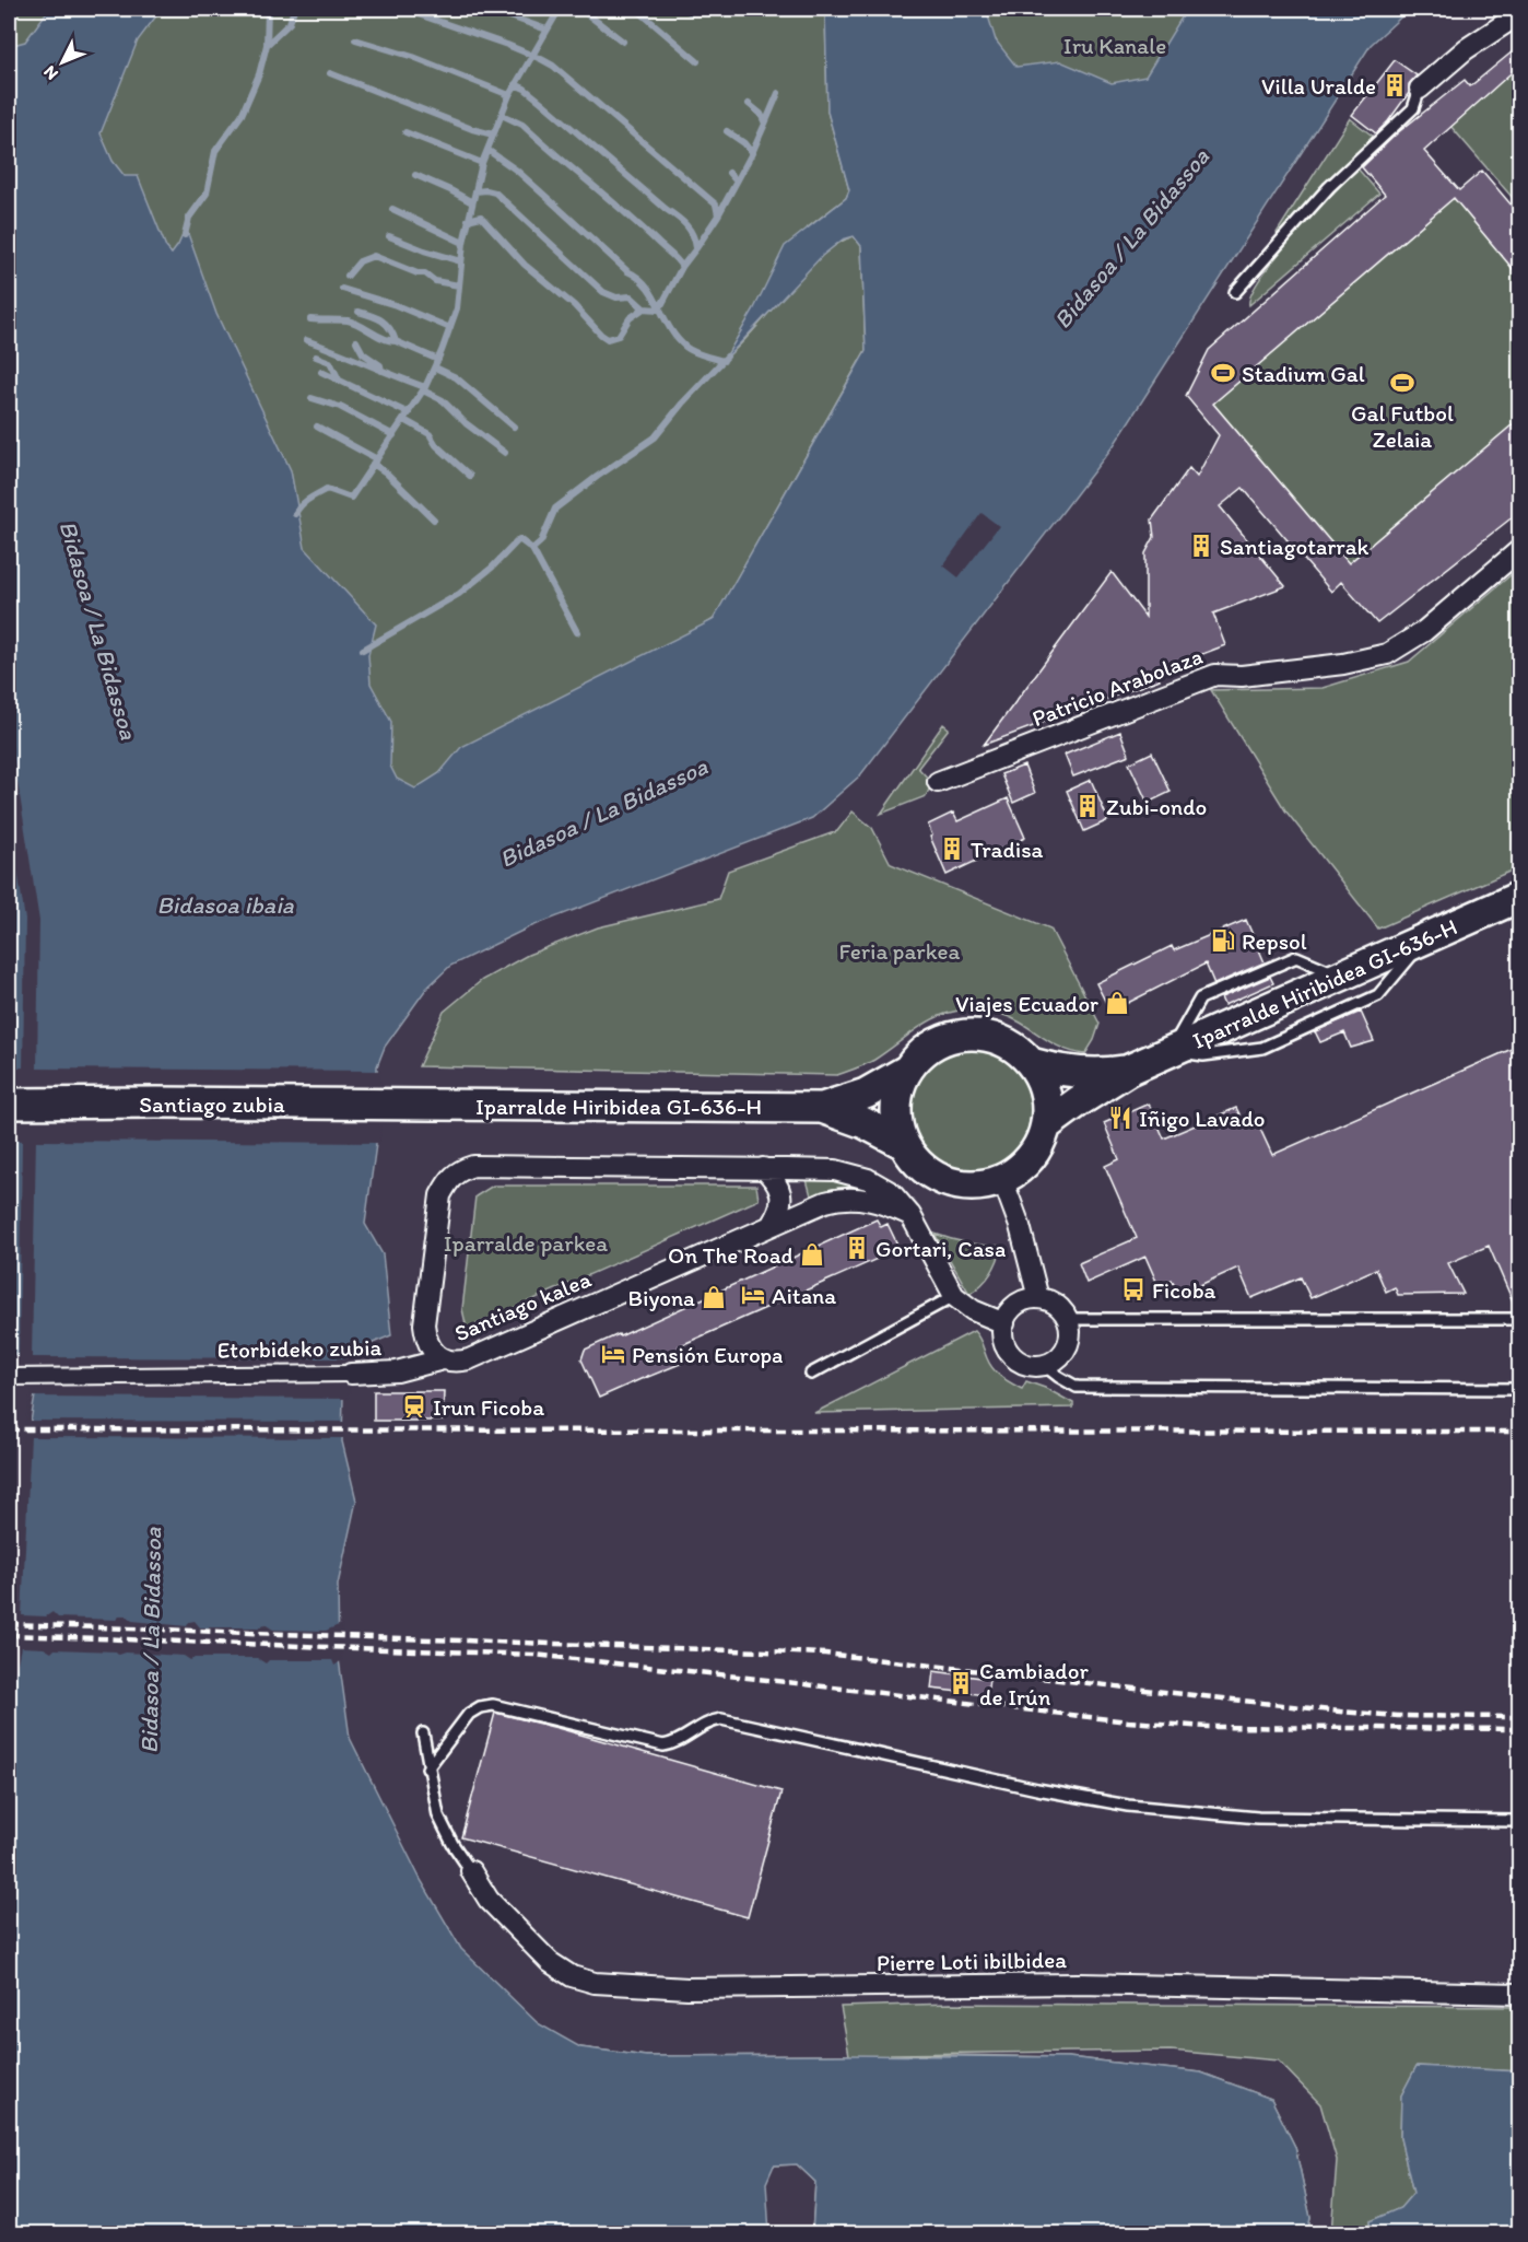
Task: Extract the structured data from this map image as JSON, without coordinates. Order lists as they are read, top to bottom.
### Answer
{
  "streets": {
    "main road": ["Iparralde Hiribidea GI-636-H", "Santiago zubia"],
    "street": [
      "Patricio Arabolaza",
      "Santiago kalea",
      "Etorbideko zubia",
      "Pierre Loti ibilbidea"
    ]
  },
  "crossings": [
    ["Iparralde Hiribidea GI-636-H", "Santiago zubia"],
    ["Santiago kalea", "Etorbideko zubia"]
  ],
  "water": ["Bidasoa / La Bidassoa", "Bidasoa ibaia"],
  "parks": ["Iru Kanale", "Feria parkea", "Iparralde parkea"],
  "places": {
    "building": [
      "Villa Uralde",
      "Santiagotarrak",
      "Zubi-ondo",
      "Tradisa",
      "Gortari, Casa",
      "Cambiador de Irún"
    ],
    "sports": ["Stadium Gal", "Gal Futbol Zelaia"],
    "fuel station": ["Repsol"],
    "shop": ["Viajes Ecuador", "On The Road", "Biyona"],
    "restaurant": ["Iñigo Lavado"],
    "bus stop": ["Ficoba"],
    "hotel": ["Aitana", "Pensión Europa"],
    "station": ["Irun Ficoba"]
  },
  "north": "bottom left"
}
